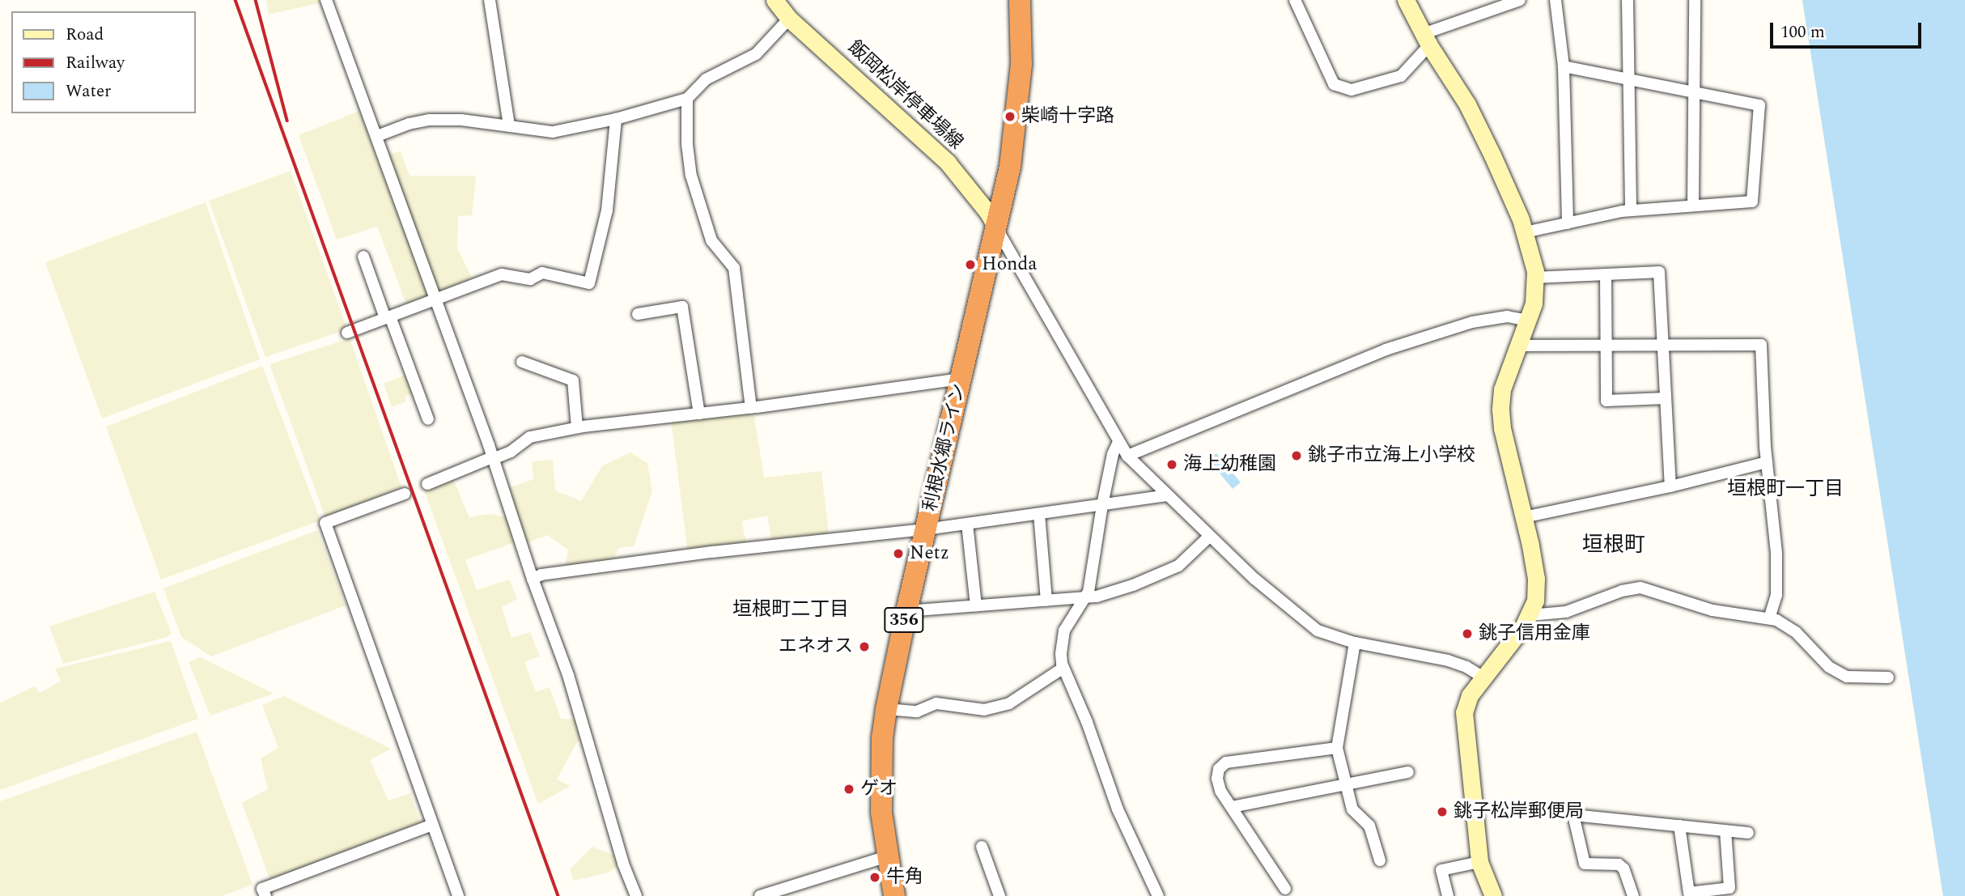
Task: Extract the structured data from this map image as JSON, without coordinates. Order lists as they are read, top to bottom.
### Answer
{
  "streets": {
    "highway": ["利根水郷ライン", "356"],
    "street": ["飯岡松岸停車場線"]
  },
  "crossings": [
    ["飯岡松岸停車場線", "利根水郷ライン"]
  ],
  "districts": ["垣根町一丁目", "垣根町", "垣根町二丁目"],
  "places": [
    "柴崎十字路",
    "Honda",
    "銚子市立海上小学校",
    "海上幼稚園",
    "Netz",
    "銚子信用金庫",
    "エネオス",
    "ゲオ",
    "銚子松岸郵便局",
    "牛角"
  ],
  "legend": ["Road", "Railway", "Water"],
  "scale_bar": "100 m"
}
